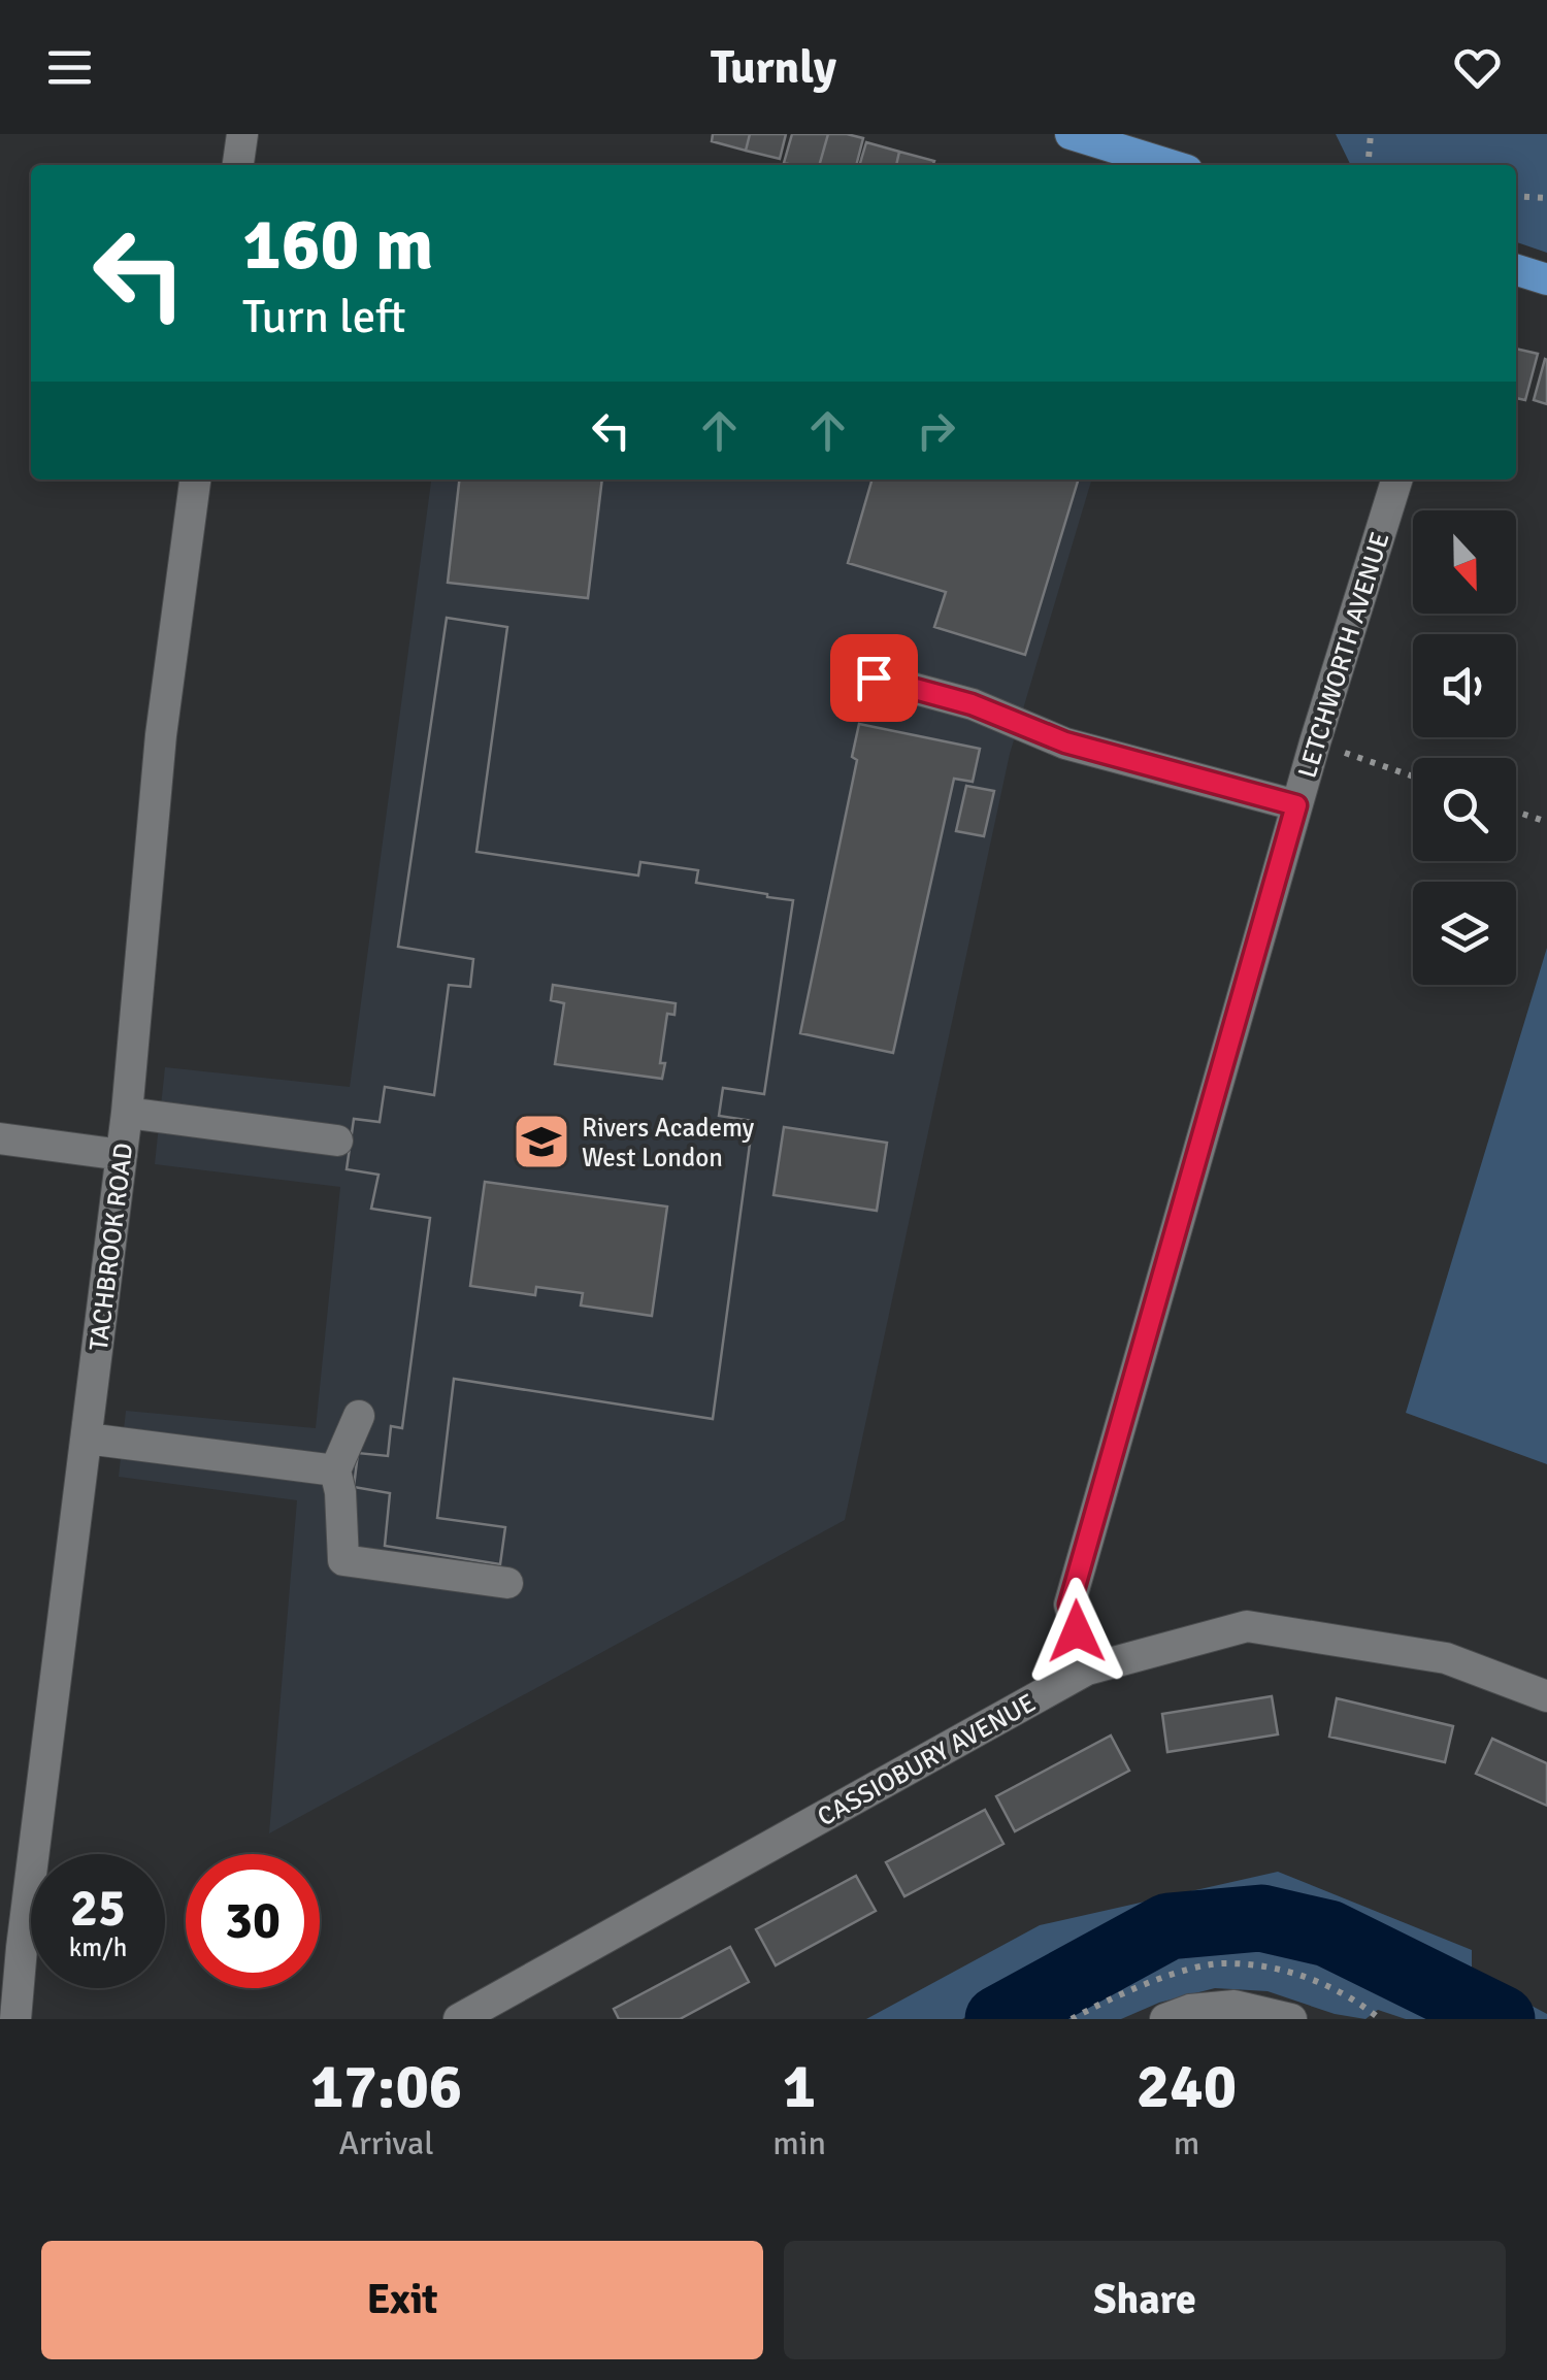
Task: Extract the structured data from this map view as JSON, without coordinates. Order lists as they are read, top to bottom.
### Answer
{
  "streets": {
    "street": ["LETCHWORTH AVENUE", "TACHBROOK ROAD", "CASSIOBURY AVENUE"]
  },
  "crossings": [
    ["LETCHWORTH AVENUE", "CASSIOBURY AVENUE"]
  ],
  "places": {
    "school or university": ["Rivers Academy West London"]
  },
  "north": "bottom",
  "page": {
    "header": "Turnly",
    "turn": ["160 m", "Turn left"],
    "speed": "25 km/h",
    "limit": "30",
    "eta": [
      "17:06",
      "Arrival",
      "1",
      "min",
      "240",
      "m"
    ],
    "buttons": ["Exit", "Share"]
  }
}
